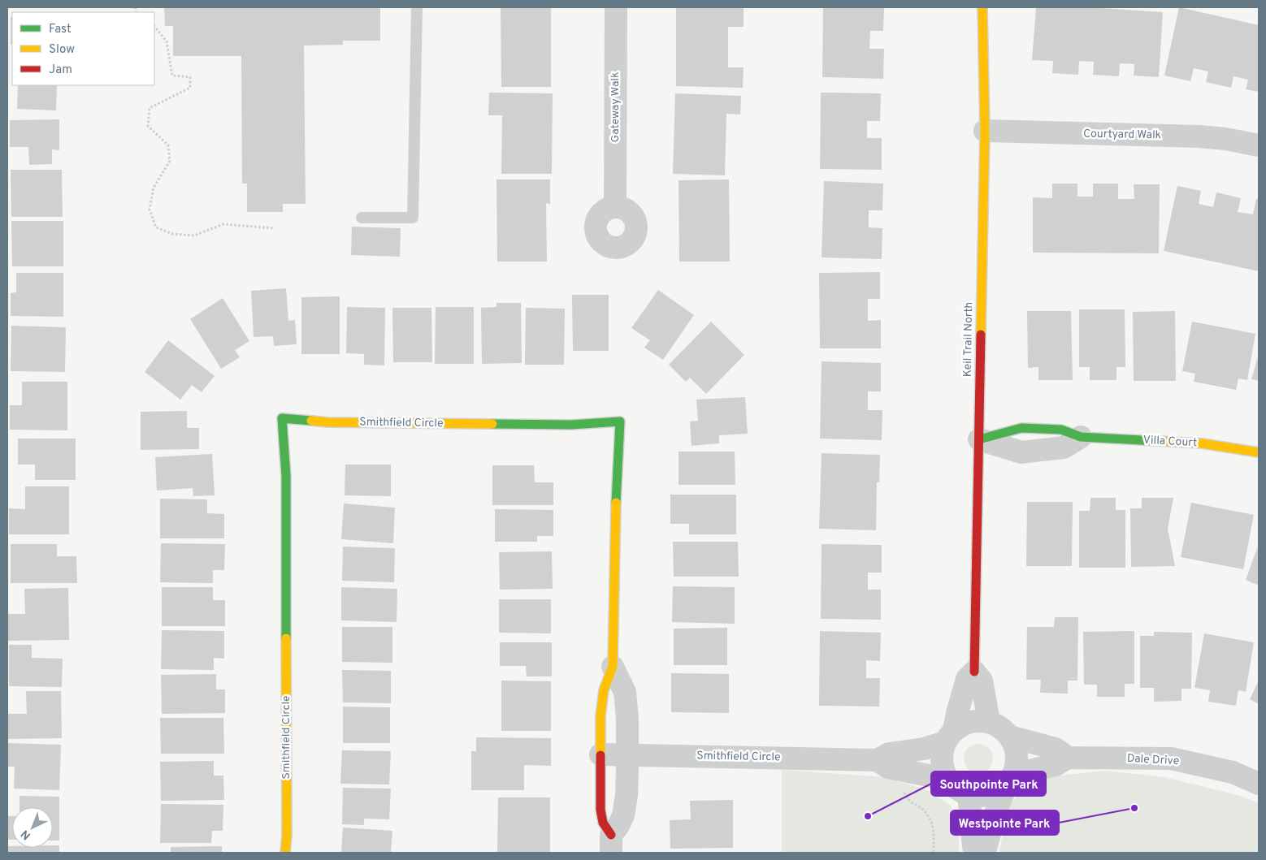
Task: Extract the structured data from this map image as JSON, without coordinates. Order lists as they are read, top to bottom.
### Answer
{
  "streets": {
    "street": [
      "Gateway Walk",
      "Courtyard Walk",
      "Keil Trail North",
      "Smithfield Circle",
      "Villa Court",
      "Dale Drive"
    ]
  },
  "crossings": [
    ["Courtyard Walk", "Keil Trail North"],
    ["Keil Trail North", "Villa Court"],
    ["Smithfield Circle", "Dale Drive"]
  ],
  "places": ["Westpointe Park", "Southpointe Park"],
  "legend": ["Fast", "Slow", "Jam"],
  "north": "bottom left"
}
